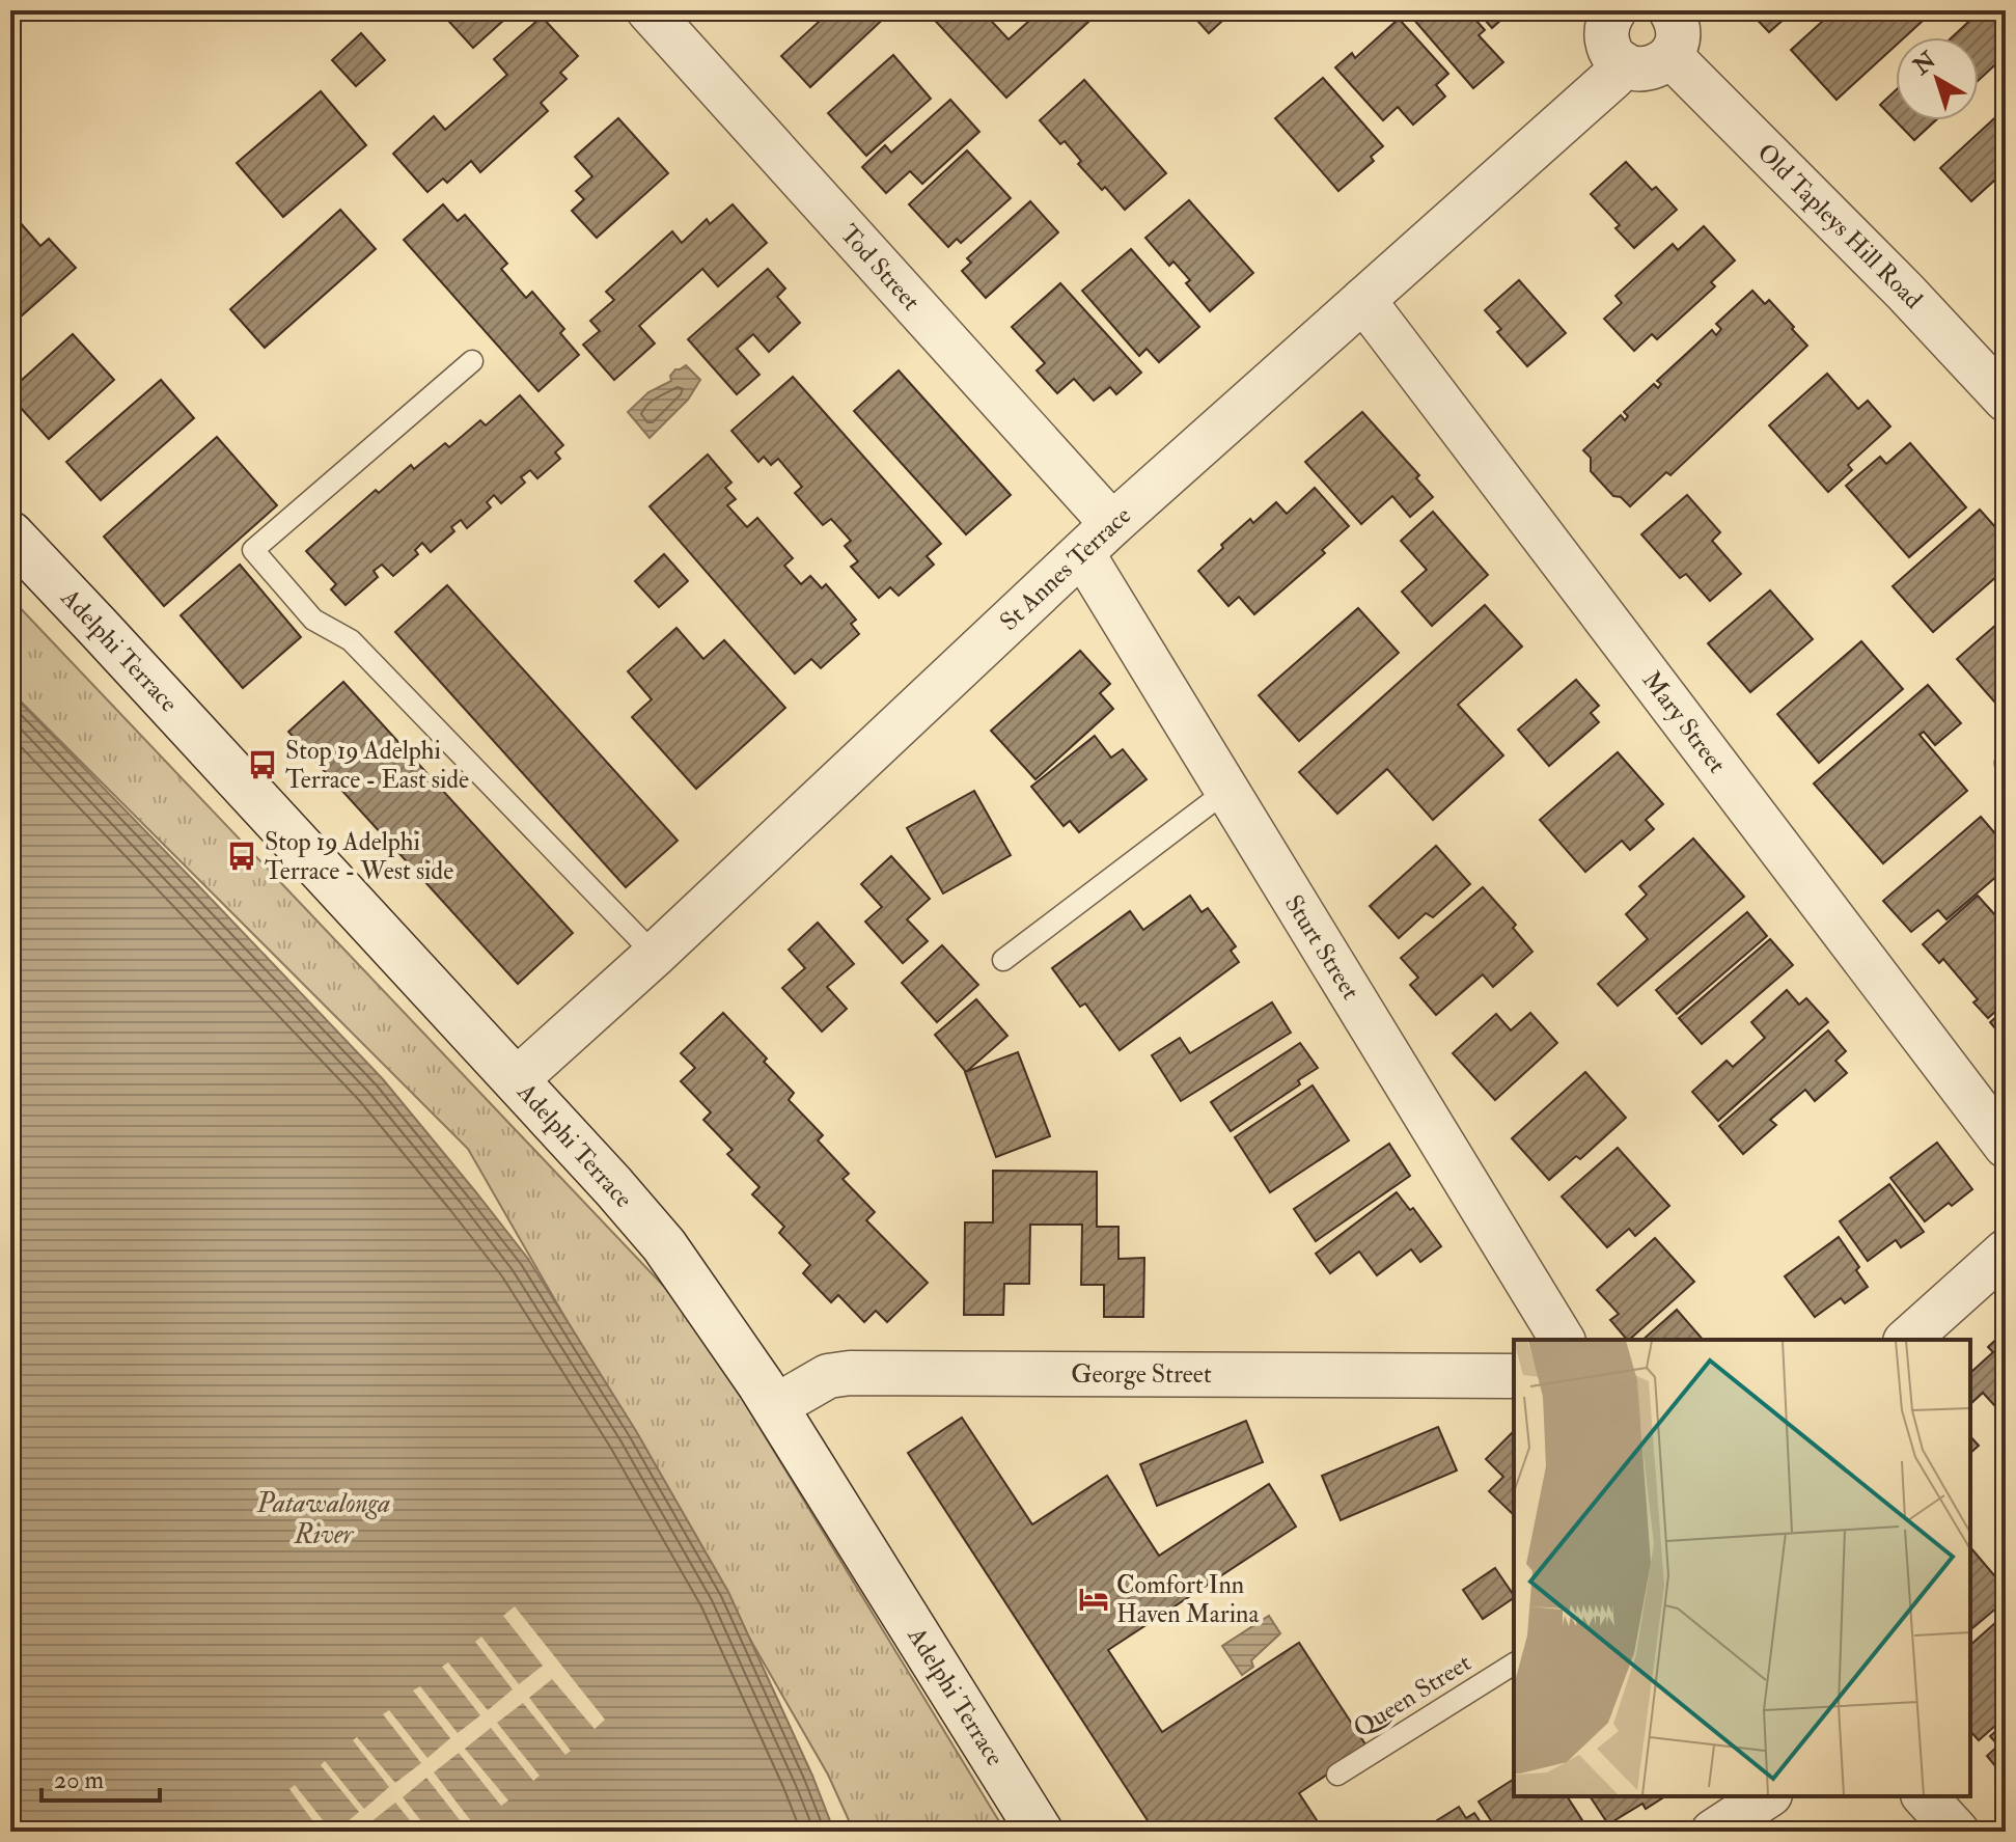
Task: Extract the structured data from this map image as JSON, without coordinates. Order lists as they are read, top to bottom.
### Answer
{
  "streets": {
    "street": [
      "Old Tapleys Hill Road",
      "Tod Street",
      "St Annes Terrace",
      "Adelphi Terrace",
      "Mary Street",
      "Sturt Street",
      "George Street"
    ],
    "lane": ["Queen Street"]
  },
  "crossings": [
    ["Tod Street", "St Annes Terrace"],
    ["Tod Street", "Sturt Street"],
    ["St Annes Terrace", "Adelphi Terrace"],
    ["St Annes Terrace", "Mary Street"],
    ["St Annes Terrace", "Sturt Street"],
    ["Adelphi Terrace", "George Street"]
  ],
  "water": ["Patawalonga River"],
  "places": {
    "bus stop": ["Stop 19 Adelphi Terrace - East side", "Stop 19 Adelphi Terrace - West side"],
    "hotel": ["Comfort Inn Haven Marina"]
  },
  "scale_bar": "20 m",
  "north": "top left"
}
